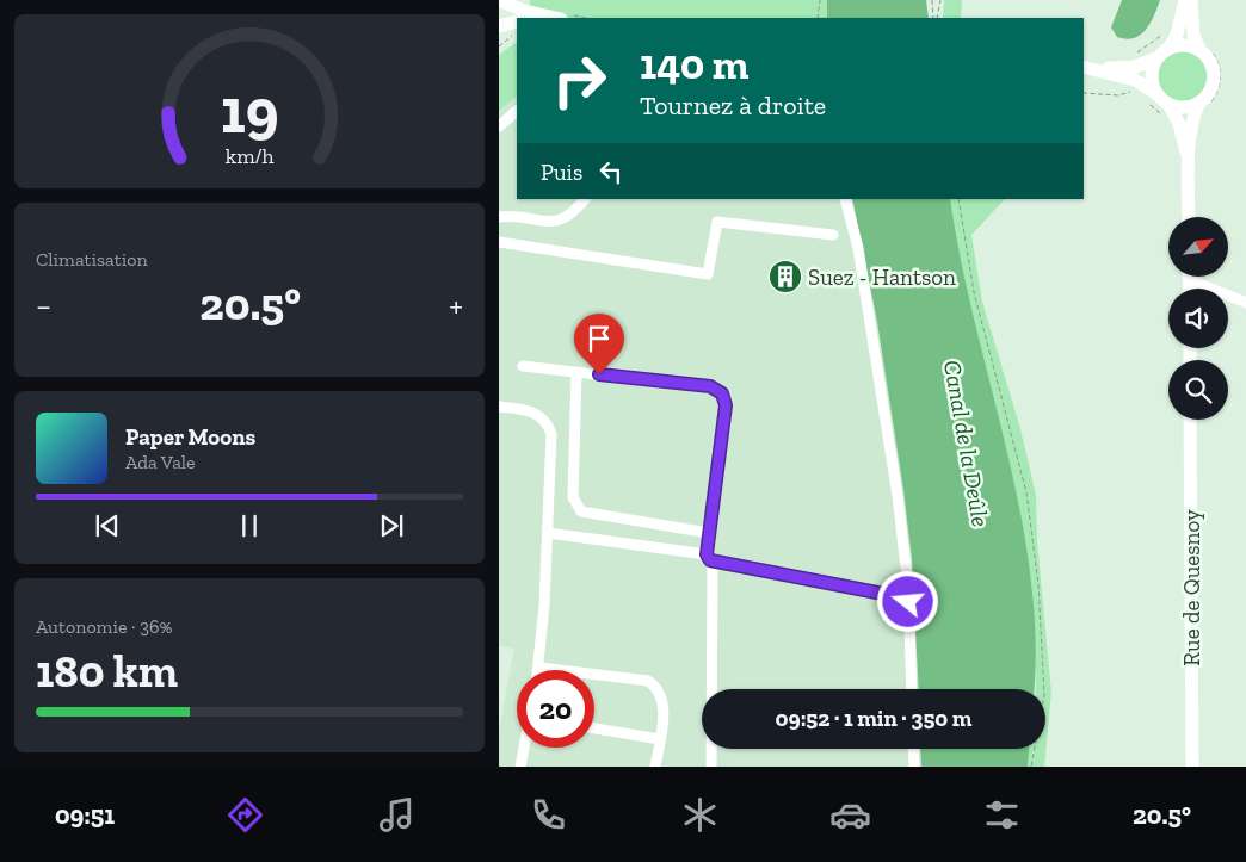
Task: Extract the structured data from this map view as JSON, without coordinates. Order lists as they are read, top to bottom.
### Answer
{
  "streets": {
    "main road": ["Rue de Quesnoy"]
  },
  "water": ["Canal de la Deûle"],
  "places": {
    "building": ["Suez - Hantson"]
  },
  "north": "top right",
  "page": {
    "turn": ["140 m", "Tournez à droite"],
    "then": "Puis",
    "tile": [
      "Climatisation",
      ["Autonomie · 36%", "180 km"]
    ],
    "heat": ["−", "20.5°", "+"],
    "song": ["Paper Moons", "Ada Vale"],
    "limit": "20",
    "trip": "09:52 · 1 min · 350 m",
    "tabs": ["09:51", "20.5°"],
    "gauge": ["19", "km/h"]
  }
}
